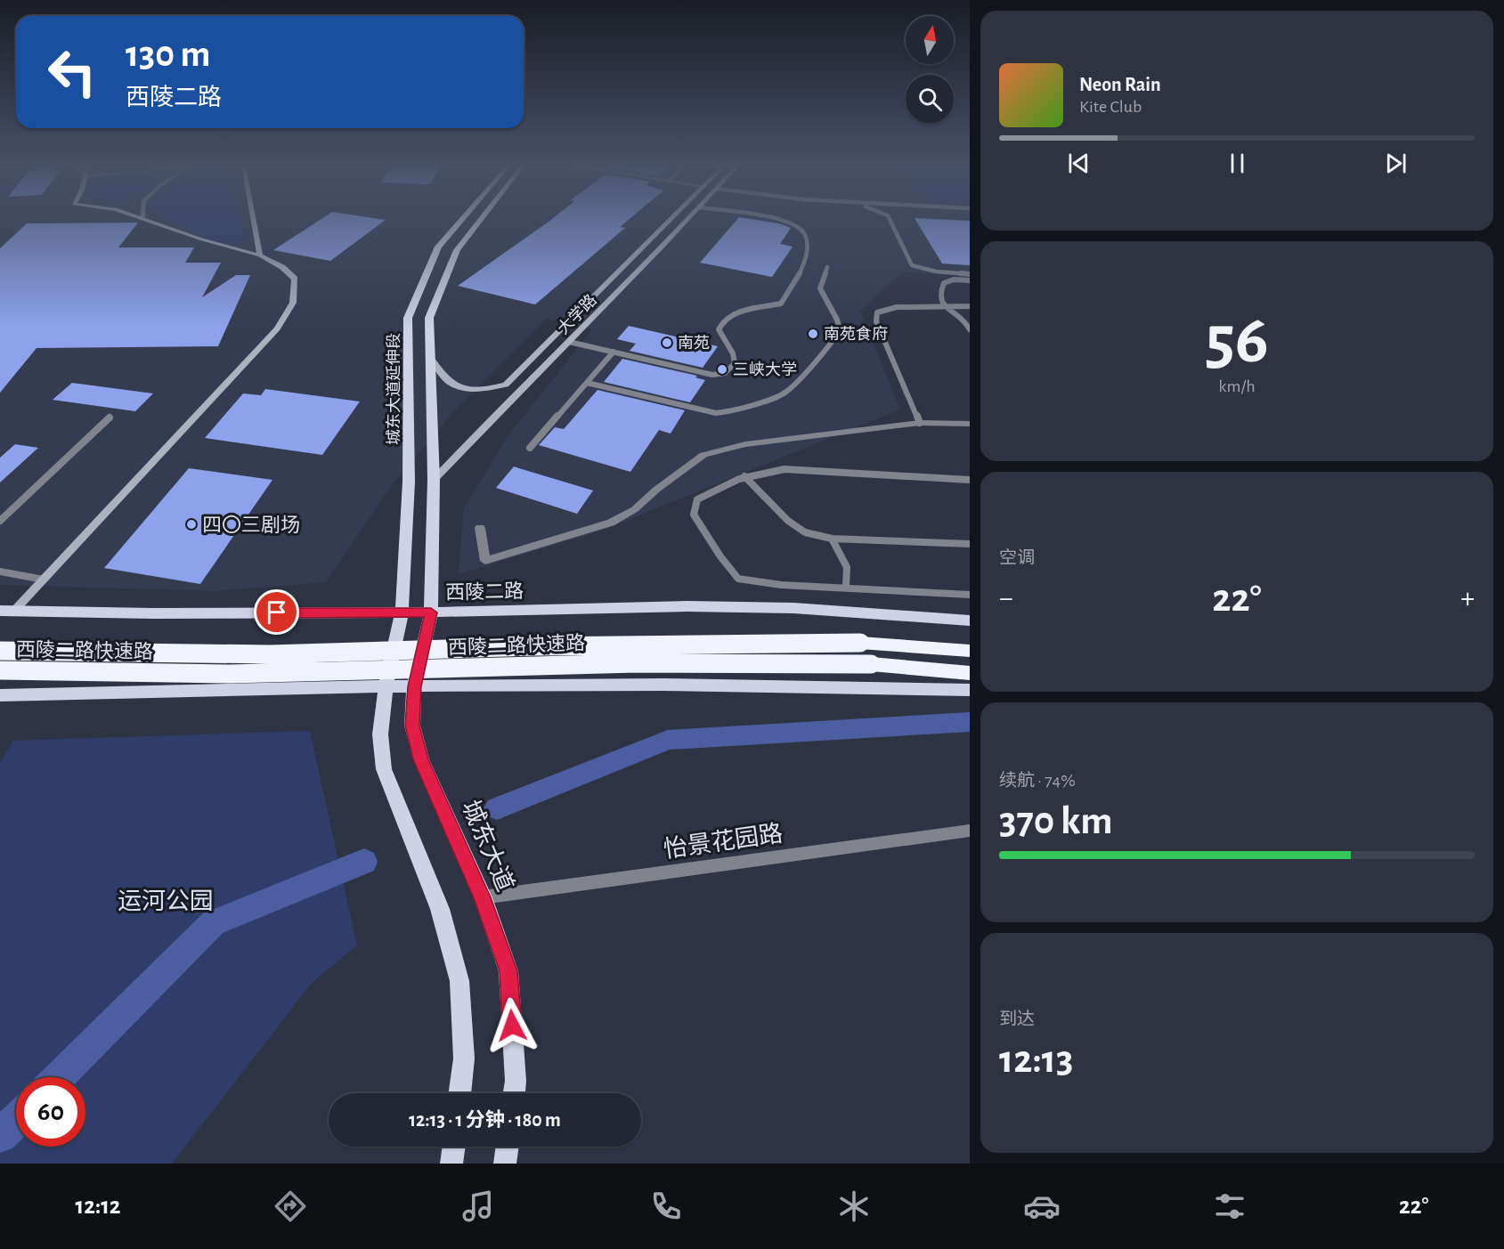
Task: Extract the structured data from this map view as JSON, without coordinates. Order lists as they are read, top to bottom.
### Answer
{
  "streets": {
    "highway": ["西陵二路快速路"],
    "main road": [
      "大学路",
      "城东大道延伸段",
      "西陵二路",
      "城东大道"
    ],
    "street": ["怡景花园路"]
  },
  "crossings": [
    ["大学路", "城东大道延伸段"],
    ["城东大道延伸段", "西陵二路"],
    ["城东大道延伸段", "城东大道"],
    ["西陵二路", "城东大道"],
    ["怡景花园路", "城东大道"]
  ],
  "parks": ["运河公园"],
  "places": [
    "南苑食府",
    "南苑",
    "三峡大学",
    "四〇三剧场"
  ],
  "north": "top",
  "page": {
    "turn": ["130 m", "西陵二路"],
    "song": ["Neon Rain", "Kite Club"],
    "tile": [
      ["56", "km/h"],
      "空调",
      ["续航 · 74%", "370 km"],
      ["到达", "12:13"]
    ],
    "heat": ["−", "22°", "+"],
    "limit": "60",
    "trip": "12:13 · 1 分钟 · 180 m",
    "tabs": ["12:12", "22°"]
  }
}
